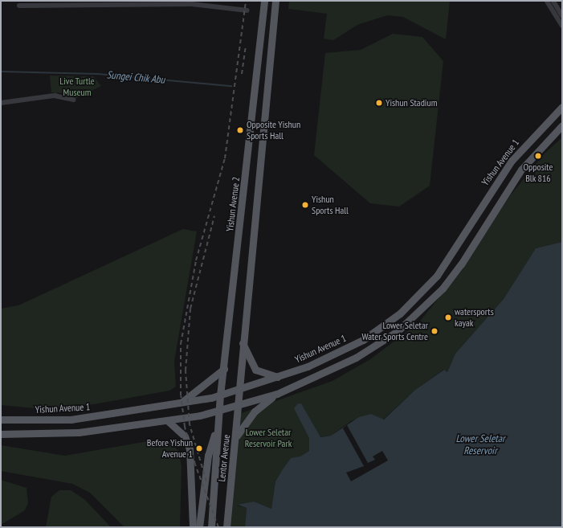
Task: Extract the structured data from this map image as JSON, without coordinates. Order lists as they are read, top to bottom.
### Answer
{
  "streets": {
    "main road": ["Yishun Avenue 1", "Yishun Avenue 2", "Lentor Avenue"]
  },
  "crossings": [
    ["Yishun Avenue 1", "Yishun Avenue 2"],
    ["Yishun Avenue 1", "Lentor Avenue"],
    ["Yishun Avenue 2", "Lentor Avenue"]
  ],
  "water": ["Sungei Chik Abu", "Lower Seletar Reservoir"],
  "parks": ["Live Turtle Museum", "Lower Seletar Reservoir Park"],
  "places": [
    "Yishun Stadium",
    "Opposite Yishun Sports Hall",
    "Opposite Blk 816",
    "Yishun Sports Hall",
    "watersports kayak",
    "Lower Seletar Water Sports Centre",
    "Before Yishun Avenue 1"
  ]
}
